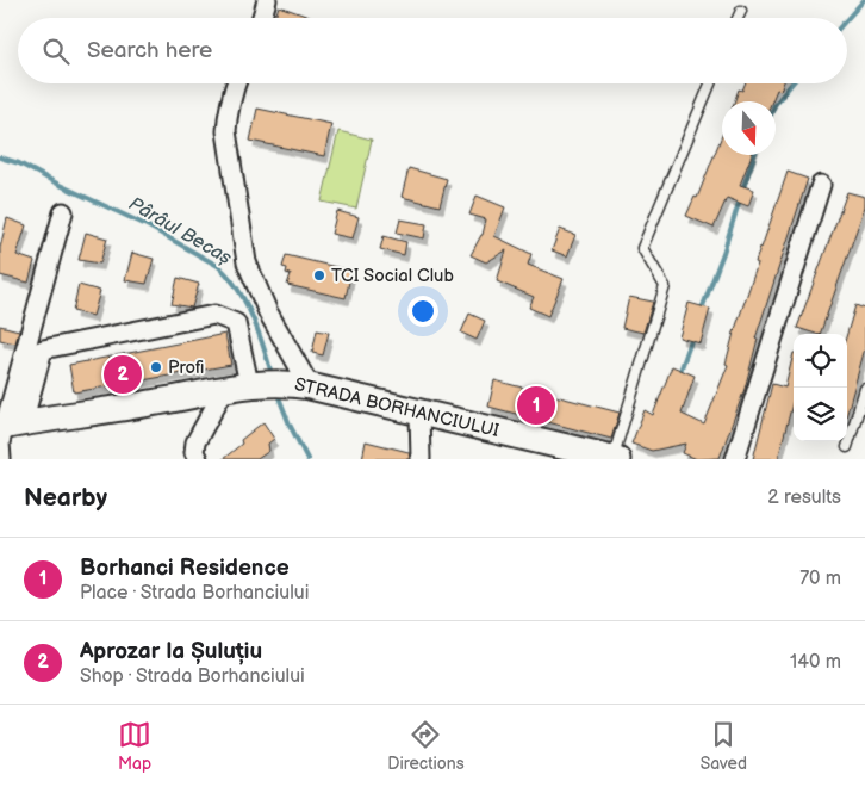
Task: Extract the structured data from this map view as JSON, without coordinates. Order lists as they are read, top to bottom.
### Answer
{
  "streets": {
    "main road": ["STRADA BORHANCIULUI"]
  },
  "water": ["Pârâul Becaș"],
  "places": ["TCI Social Club", "Profi"],
  "north": "bottom",
  "page": {
    "search": "Search here",
    "pins": ["2", "1"],
    "heading": ["Nearby", "2 results"],
    "list": [
      {
        "mark": "1",
        "name": "Borhanci Residence",
        "note": "Place · Strada Borhanciului",
        "value": "70 m"
      },
      {
        "mark": "2",
        "name": "Aprozar la Șuluțiu",
        "note": "Shop · Strada Borhanciului",
        "value": "140 m"
      }
    ],
    "nav": ["Map", "Directions", "Saved"]
  }
}
